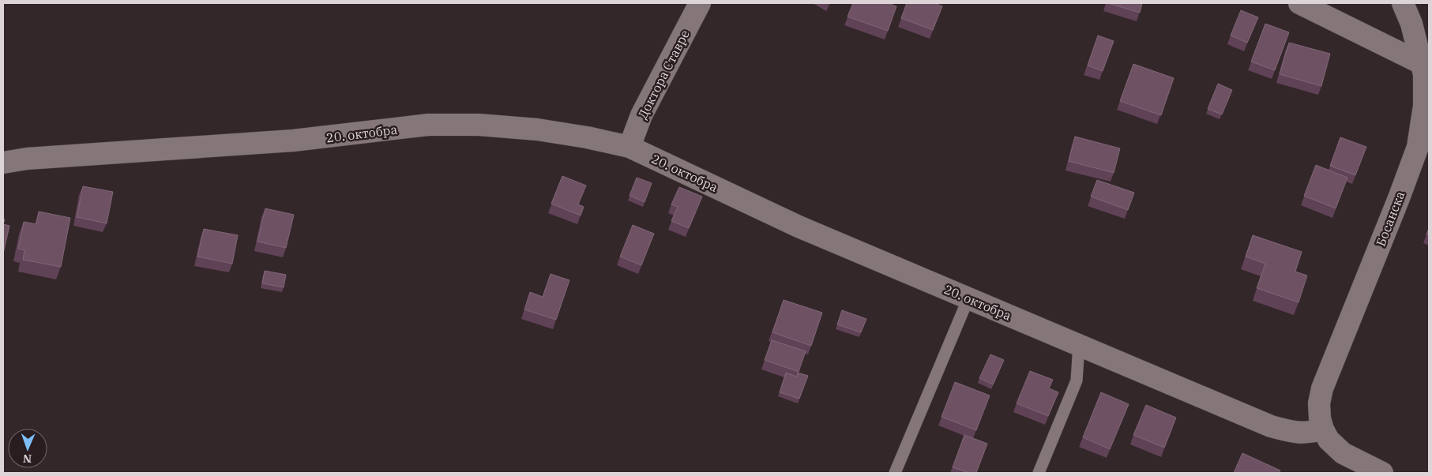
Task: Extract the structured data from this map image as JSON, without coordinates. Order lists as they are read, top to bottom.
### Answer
{
  "streets": {
    "street": ["Доктора Ставре", "20. октобра", "Босанска"]
  },
  "crossings": [
    ["Доктора Ставре", "20. октобра"],
    ["20. октобра", "Босанска"]
  ],
  "north": "bottom"
}
